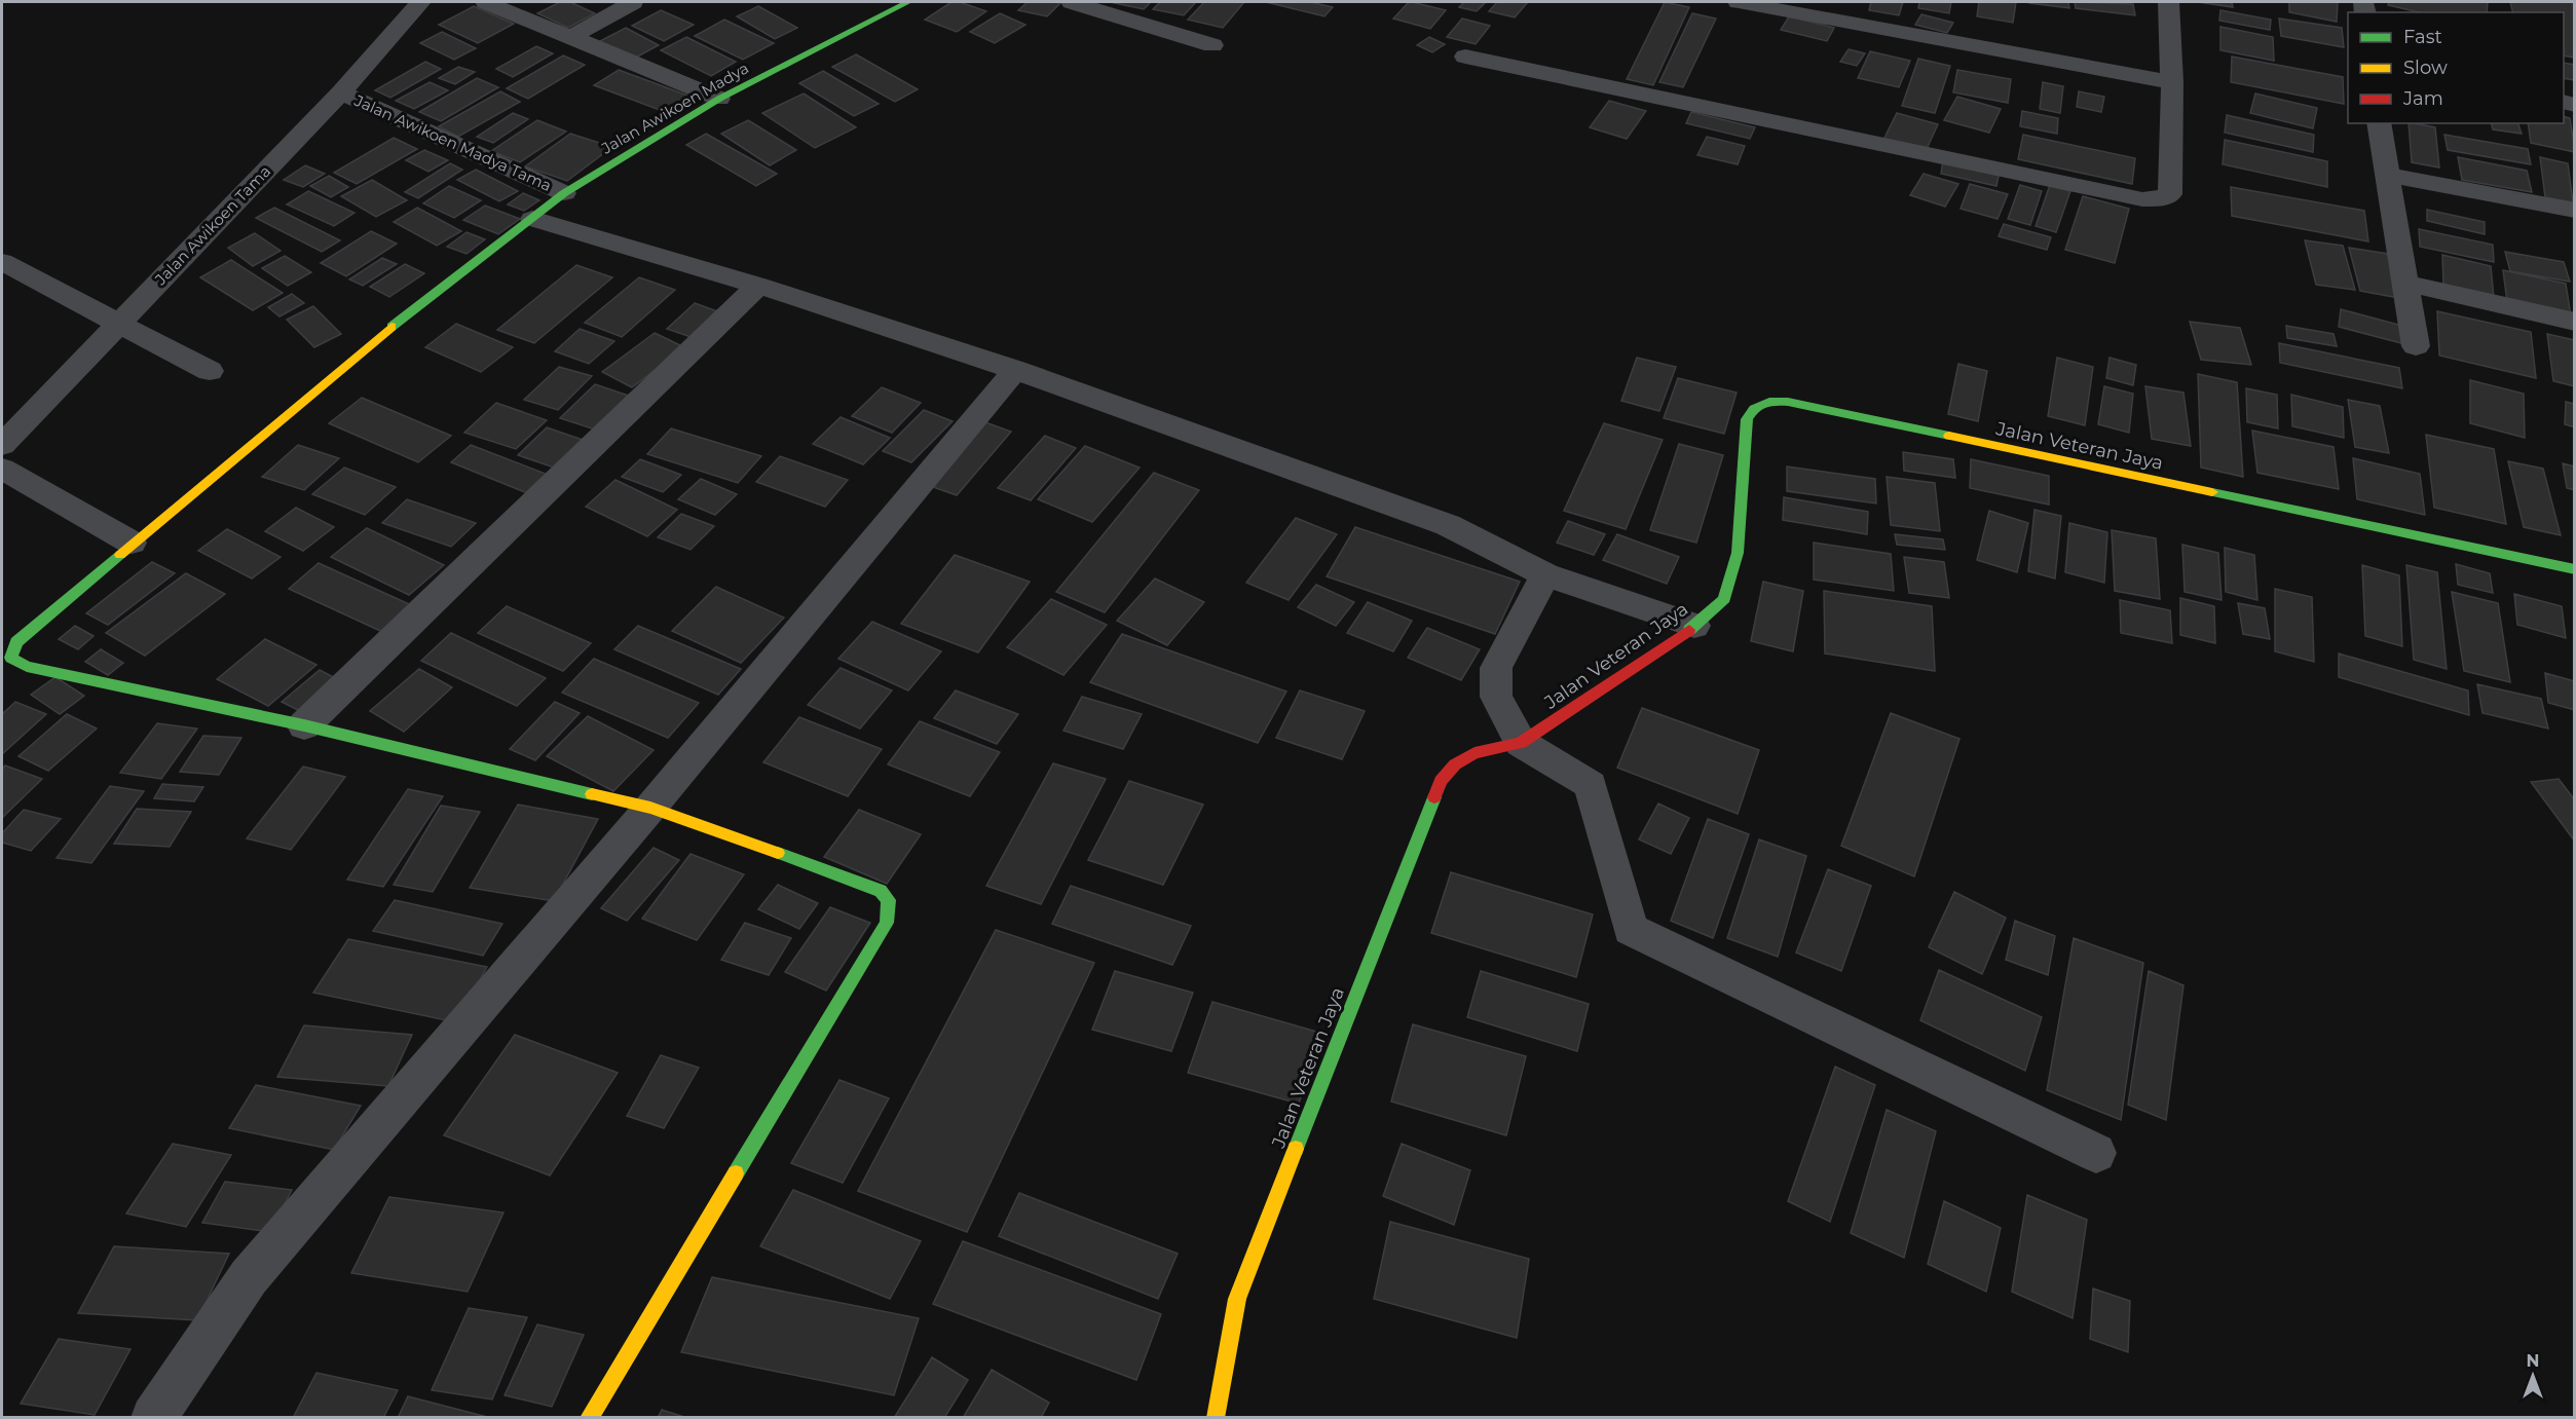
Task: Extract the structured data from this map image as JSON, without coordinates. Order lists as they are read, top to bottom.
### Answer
{
  "streets": {
    "street": [
      "Jalan Awikoen Madya",
      "Jalan Awikoen Madya Tama",
      "Jalan Awikoen Tama",
      "Jalan Veteran Jaya"
    ]
  },
  "crossings": [
    ["Jalan Awikoen Madya", "Jalan Awikoen Madya Tama"],
    ["Jalan Awikoen Madya Tama", "Jalan Awikoen Tama"]
  ],
  "legend": ["Fast", "Slow", "Jam"],
  "north": "top"
}
